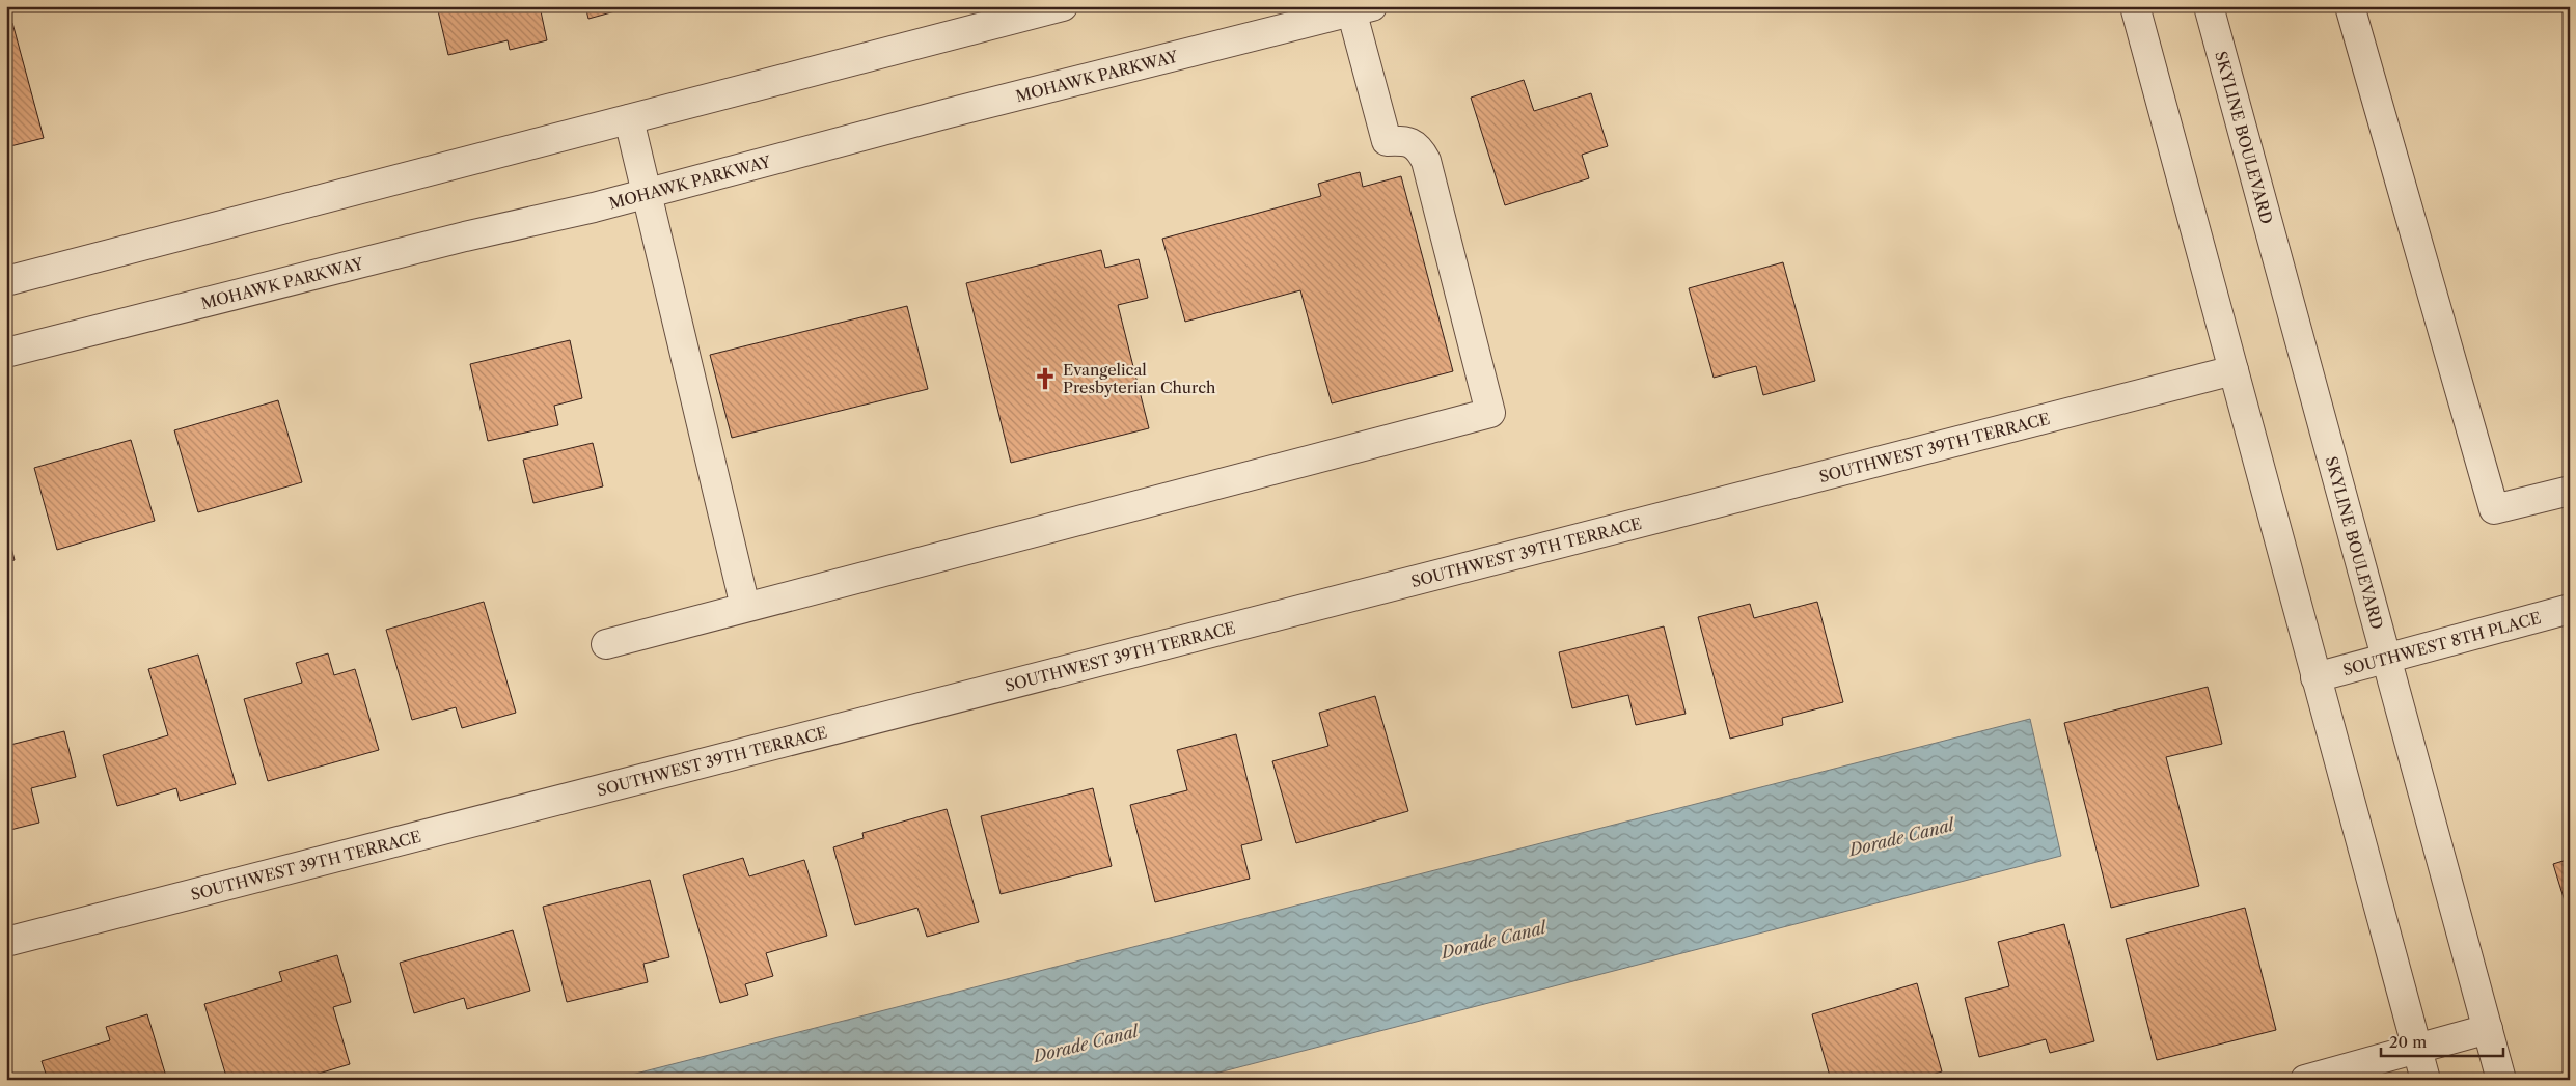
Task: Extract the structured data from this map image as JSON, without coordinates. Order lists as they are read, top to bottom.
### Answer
{
  "streets": {
    "street": [
      "MOHAWK PARKWAY",
      "SKYLINE BOULEVARD",
      "SOUTHWEST 39TH TERRACE",
      "SOUTHWEST 8TH PLACE"
    ]
  },
  "crossings": [
    ["SKYLINE BOULEVARD", "SOUTHWEST 8TH PLACE"]
  ],
  "water": ["Dorade Canal"],
  "places": {
    "church": ["Evangelical Presbyterian Church"]
  },
  "scale_bar": "20 m"
}
